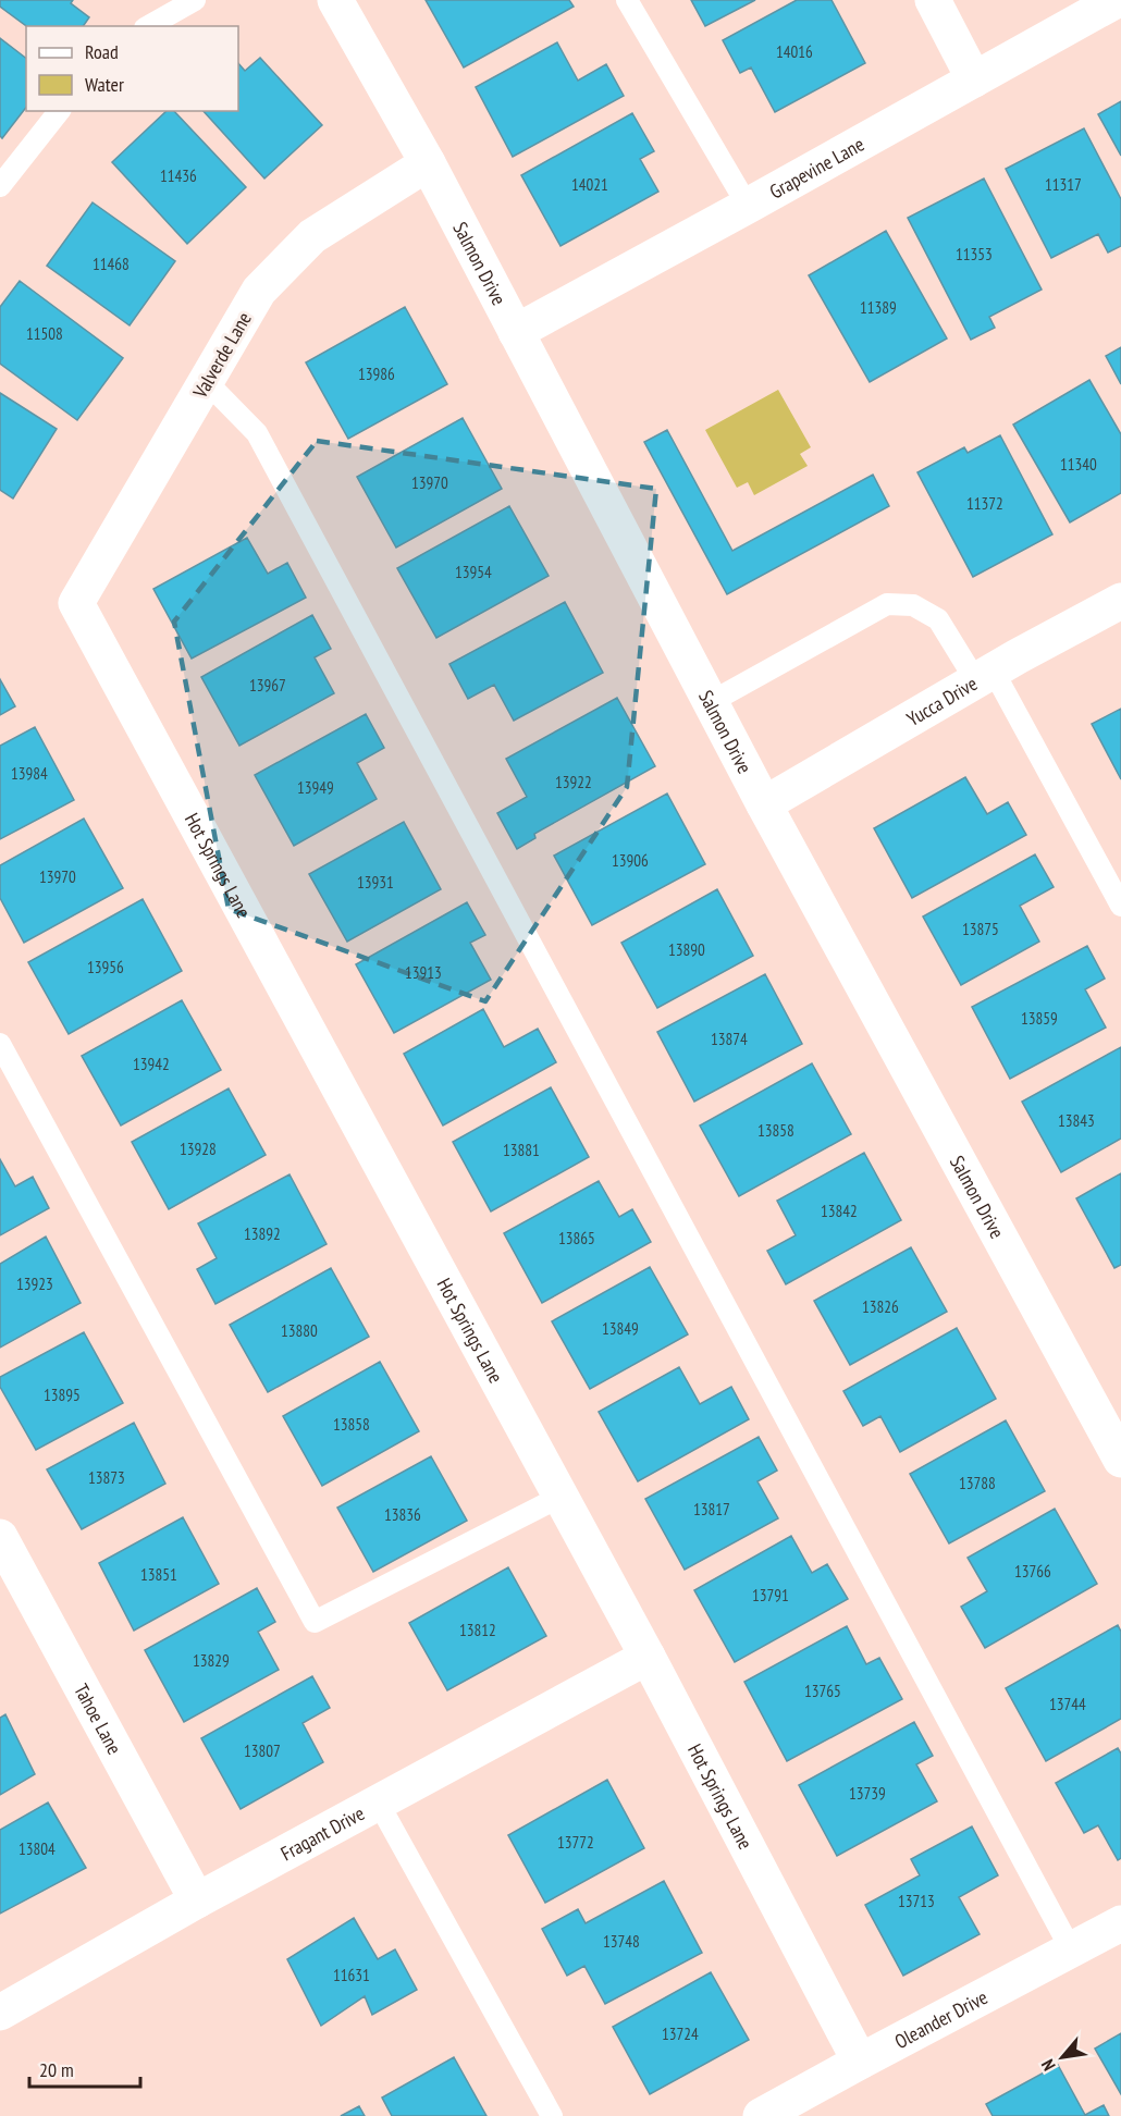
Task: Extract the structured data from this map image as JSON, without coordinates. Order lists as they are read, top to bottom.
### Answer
{
  "streets": {
    "street": [
      "Grapevine Lane",
      "Salmon Drive",
      "Valverde Lane",
      "Yucca Drive",
      "Hot Springs Lane",
      "Tahoe Lane",
      "Fragant Drive",
      "Oleander Drive"
    ]
  },
  "crossings": [
    ["Grapevine Lane", "Salmon Drive"],
    ["Salmon Drive", "Valverde Lane"],
    ["Salmon Drive", "Yucca Drive"],
    ["Valverde Lane", "Hot Springs Lane"],
    ["Hot Springs Lane", "Fragant Drive"],
    ["Hot Springs Lane", "Oleander Drive"],
    ["Tahoe Lane", "Fragant Drive"]
  ],
  "house_numbers": [
    "14016",
    "11436",
    "14021",
    "11317",
    "11353",
    "11468",
    "11389",
    "11508",
    "13986",
    "11340",
    "13970",
    "11372",
    "13954",
    "13967",
    "13984",
    "13922",
    "13949",
    "13906",
    "13970",
    "13931",
    "13875",
    "13890",
    "13956",
    "13913",
    "13859",
    "13874",
    "13942",
    "13843",
    "13858",
    "13928",
    "13881",
    "13842",
    "13892",
    "13865",
    "13923",
    "13826",
    "13849",
    "13880",
    "13895",
    "13858",
    "13873",
    "13788",
    "13817",
    "13836",
    "13766",
    "13851",
    "13791",
    "13812",
    "13829",
    "13765",
    "13744",
    "13807",
    "13739",
    "13772",
    "13804",
    "13713",
    "13748",
    "11631",
    "13724"
  ],
  "legend": ["Road", "Water"],
  "scale_bar": "20 m",
  "north": "bottom left"
}
